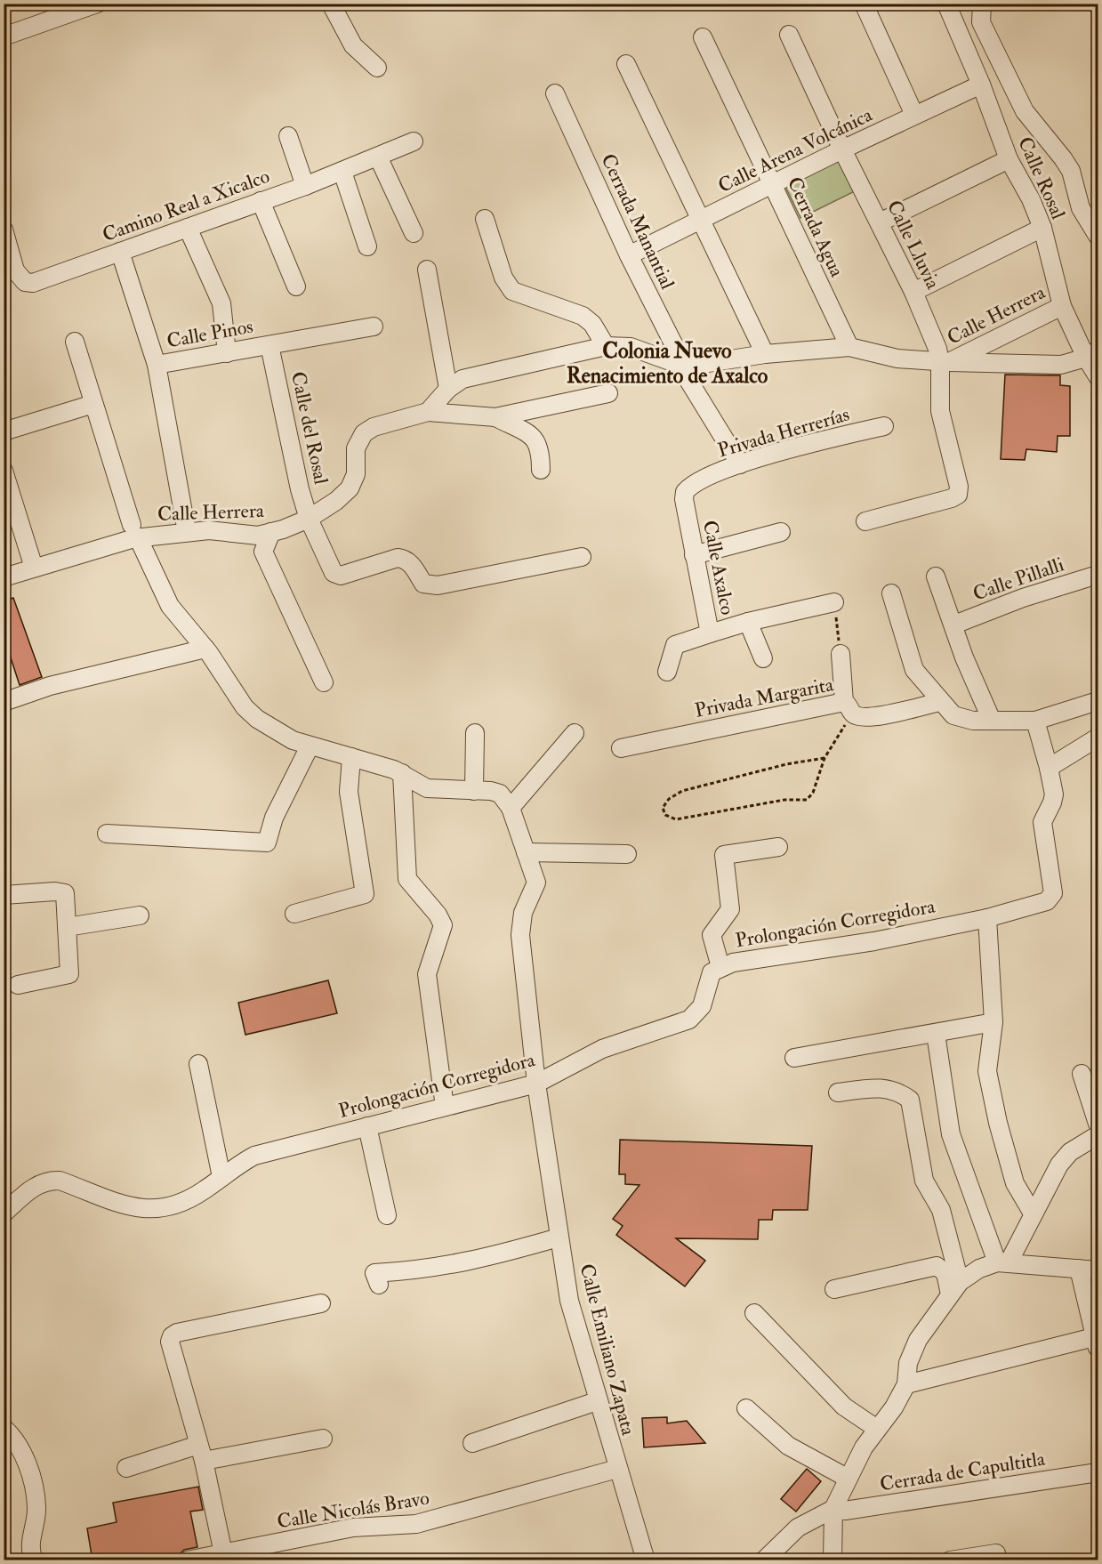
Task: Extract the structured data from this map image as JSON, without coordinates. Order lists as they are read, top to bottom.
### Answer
{
  "streets": {
    "street": [
      "Calle Arena Volcánica",
      "Calle Rosal",
      "Camino Real a Xicalco",
      "Cerrada Manantial",
      "Cerrada Agua",
      "Calle Lluvia",
      "Calle Herrera",
      "Calle Pinos",
      "Calle del Rosal",
      "Privada Herrerías",
      "Calle Axalco",
      "Calle Pillalli",
      "Privada Margarita",
      "Prolongación Corregidora",
      "Calle Emiliano Zapata",
      "Cerrada de Capultitla",
      "Calle Nicolás Bravo"
    ]
  },
  "crossings": [
    ["Calle Arena Volcánica", "Calle Rosal"],
    ["Calle Arena Volcánica", "Cerrada Manantial"],
    ["Calle Arena Volcánica", "Cerrada Agua"],
    ["Calle Arena Volcánica", "Calle Lluvia"],
    ["Calle Rosal", "Calle Herrera"],
    ["Cerrada Manantial", "Calle Herrera"],
    ["Cerrada Manantial", "Privada Herrerías"],
    ["Cerrada Agua", "Calle Herrera"],
    ["Calle Lluvia", "Calle Herrera"],
    ["Calle Herrera", "Calle del Rosal"],
    ["Calle Pinos", "Calle del Rosal"],
    ["Privada Herrerías", "Calle Axalco"],
    ["Prolongación Corregidora", "Calle Emiliano Zapata"],
    ["Calle Emiliano Zapata", "Calle Nicolás Bravo"]
  ],
  "districts": ["Colonia Nuevo Renacimiento de Axalco"]
}
